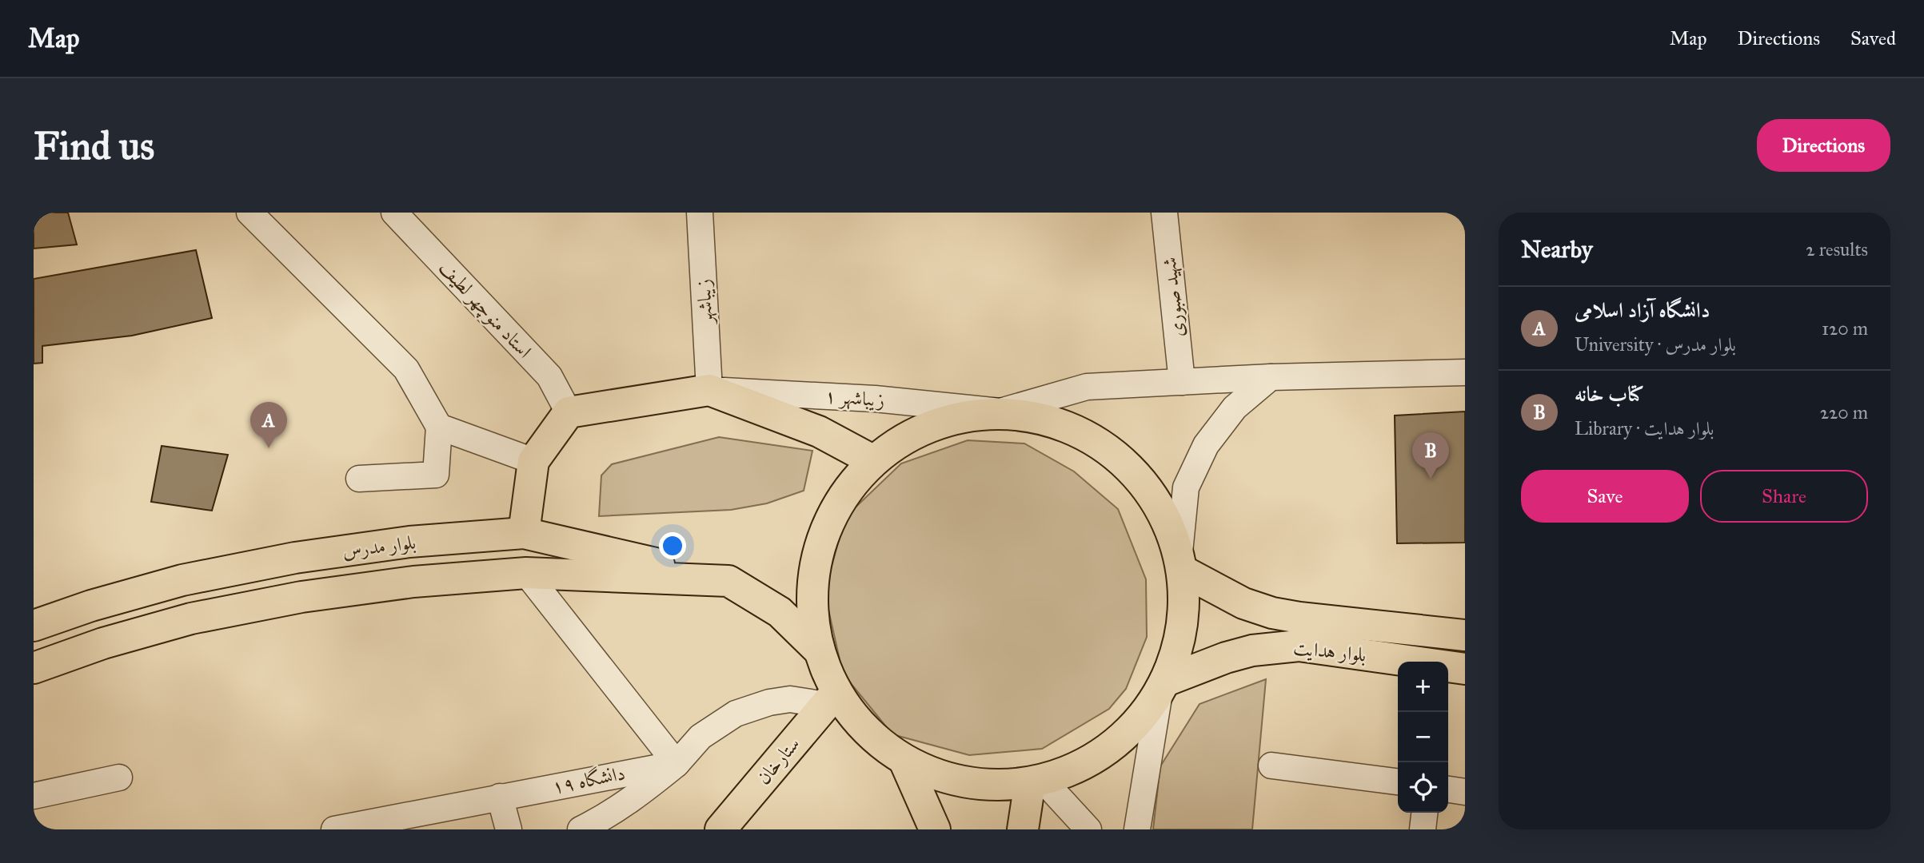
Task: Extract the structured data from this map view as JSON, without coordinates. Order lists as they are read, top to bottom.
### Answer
{
  "streets": {
    "main road": ["بلوار مدرس", "بلوار هدایت", "ستارخان"],
    "street": [
      "شهید صبوری",
      "زیباشهر",
      "استاد منوچهر لطیف",
      "زیباشهر ۱",
      "دانشگاه ۱۹"
    ]
  },
  "crossings": [
    ["زیباشهر", "زیباشهر ۱"]
  ],
  "page": {
    "header": "Map",
    "nav": ["Map", "Directions", "Saved"],
    "buttons": [
      "Directions",
      ["Save", "Share"]
    ],
    "title": "Find us",
    "heading": ["Nearby", "2 results"],
    "list": [
      {
        "mark": "A",
        "name": "دانشگاه آزاد اسلامی",
        "note": "University · بلوار مدرس",
        "value": "120 m"
      },
      {
        "mark": "B",
        "name": "کتاب خانه",
        "note": "Library · بلوار هدایت",
        "value": "220 m"
      }
    ],
    "pins": ["A", "B"],
    "map_buttons": ["+", "−"]
  }
}
